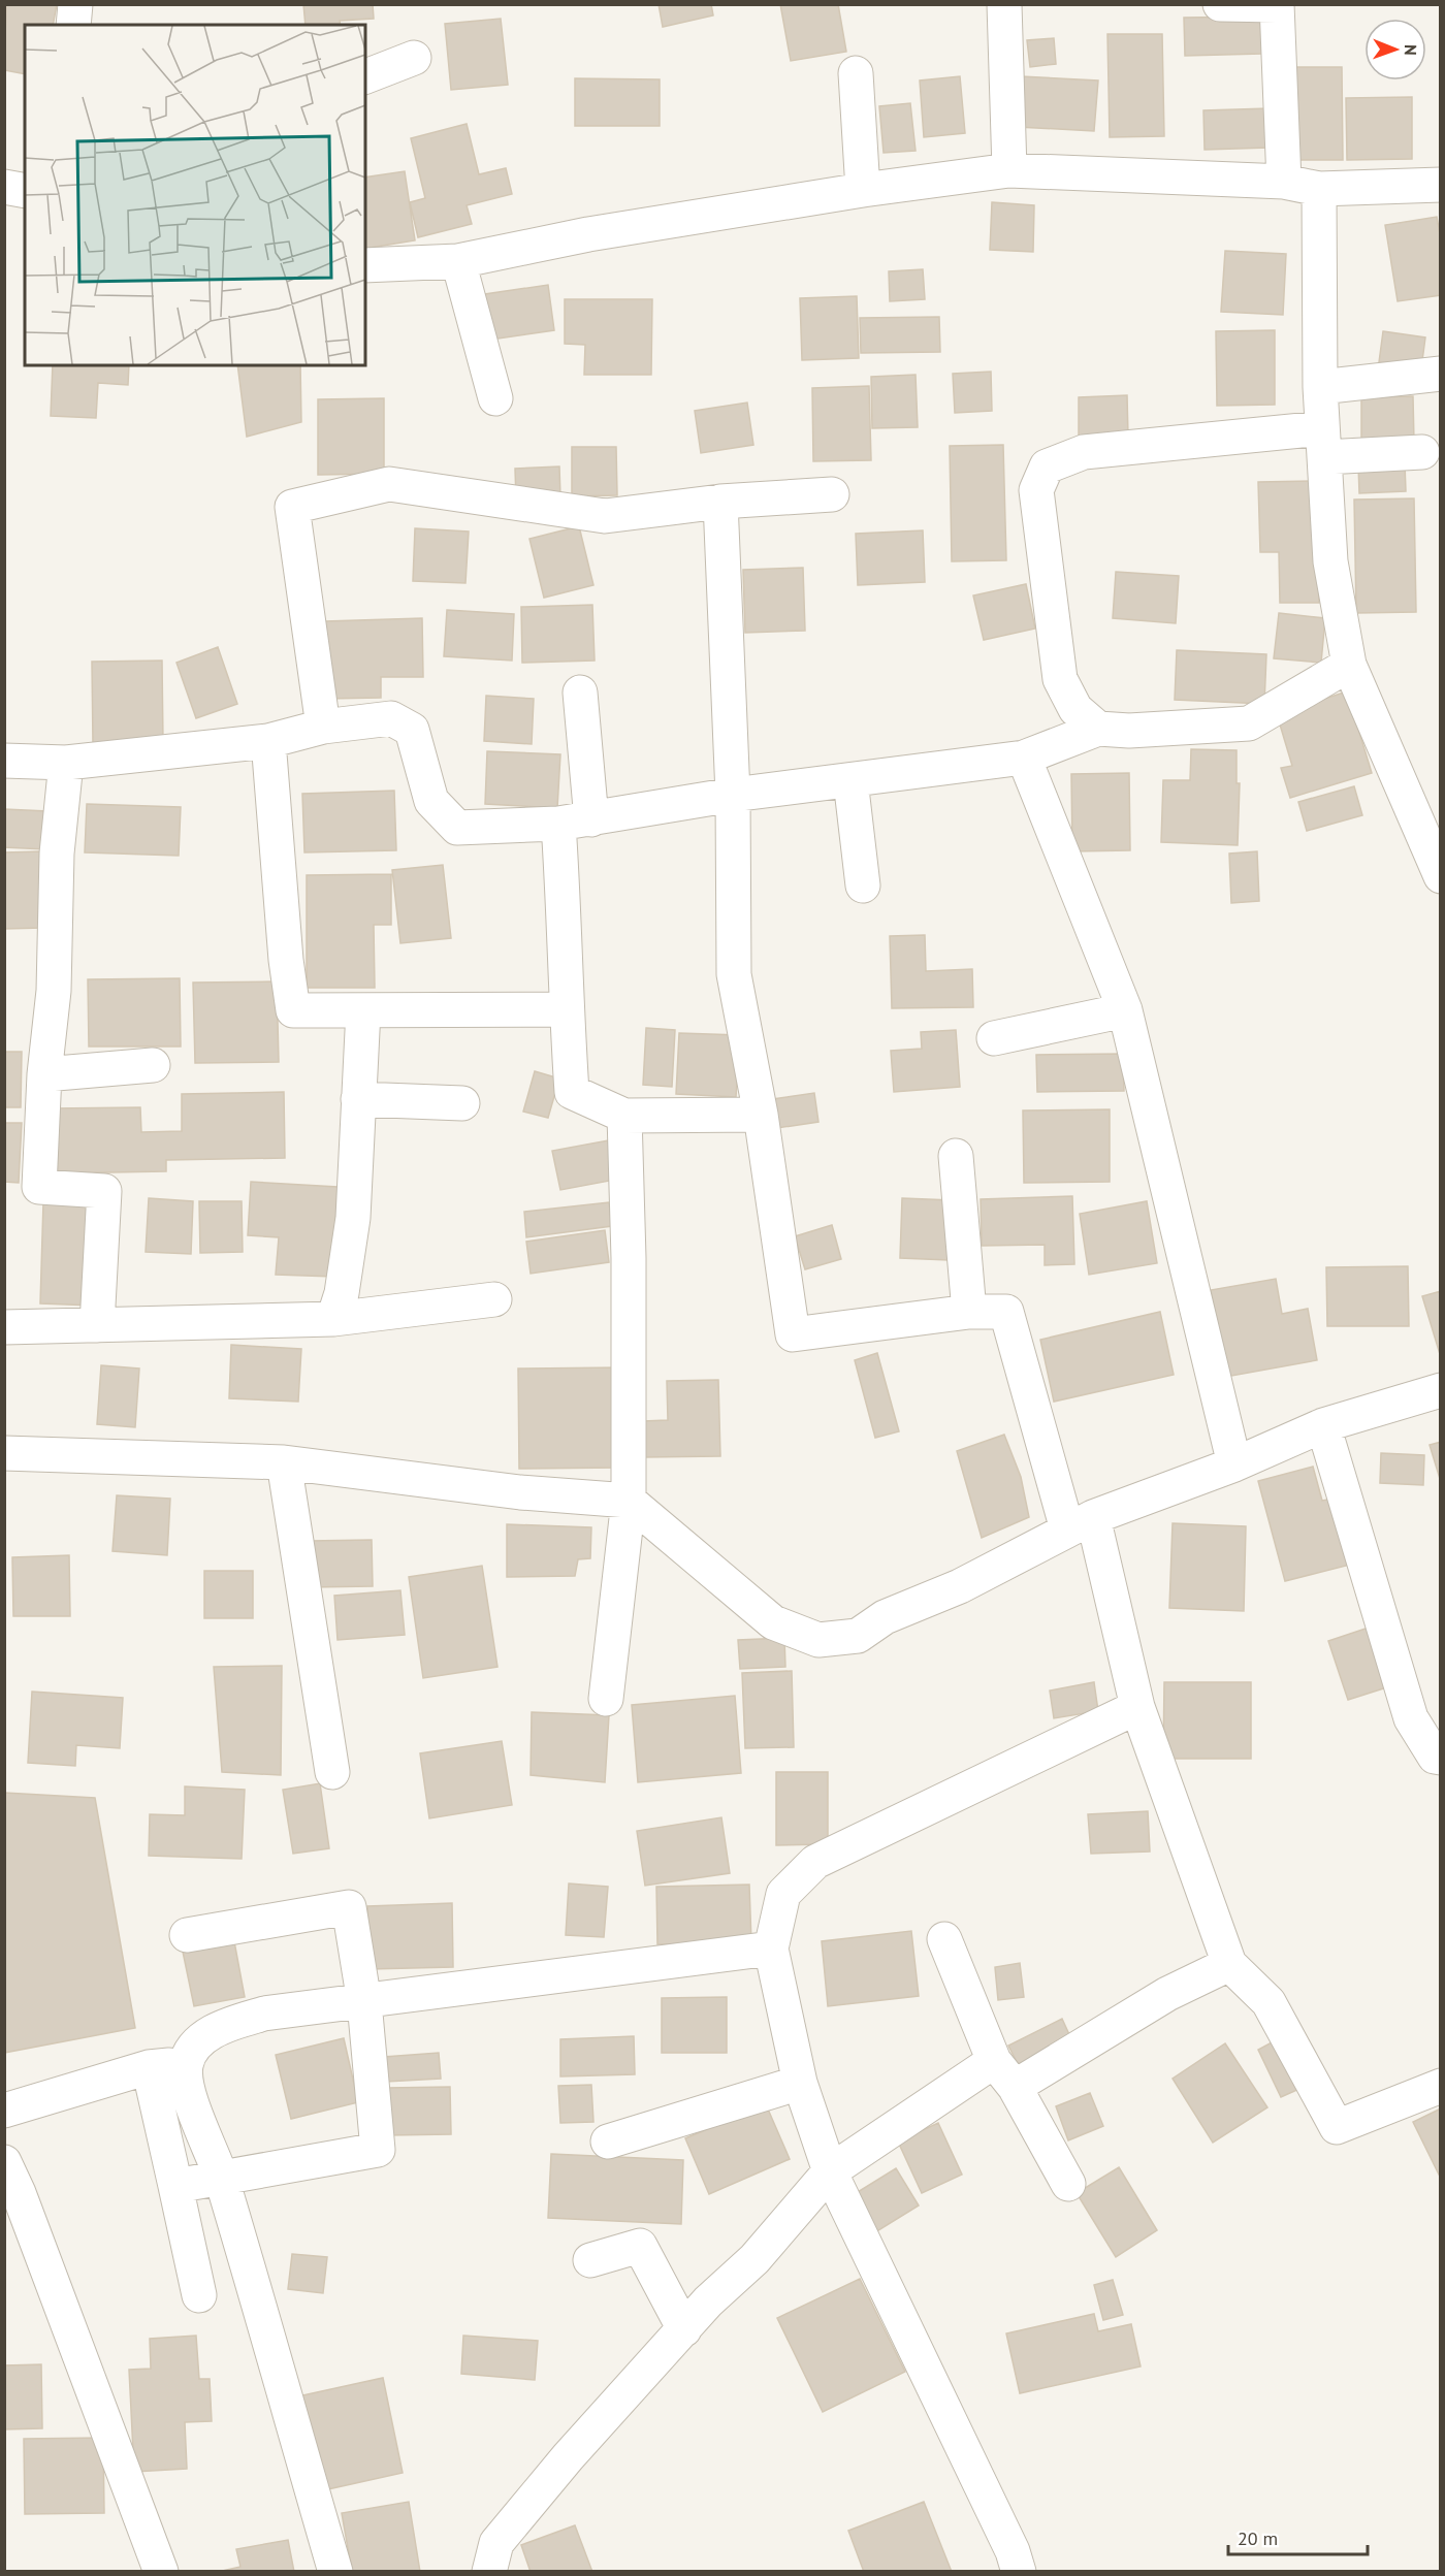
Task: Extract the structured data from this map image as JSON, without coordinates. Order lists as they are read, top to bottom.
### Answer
{
  "scale_bar": "20 m",
  "north": "right"
}
